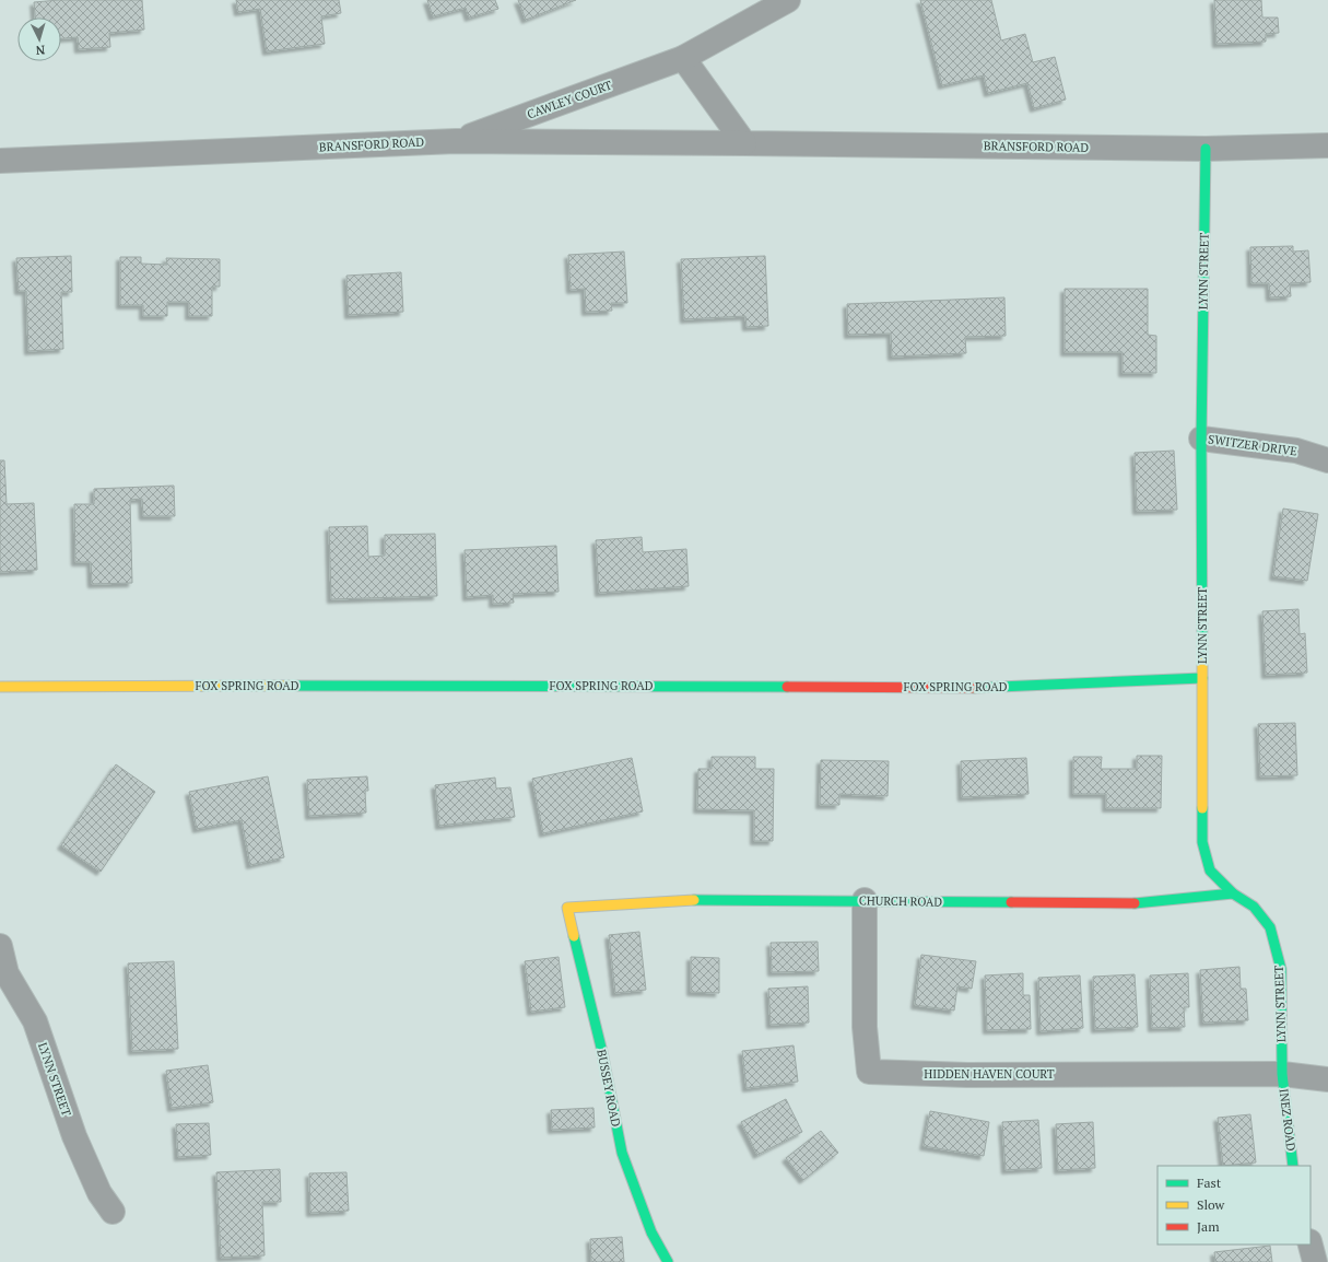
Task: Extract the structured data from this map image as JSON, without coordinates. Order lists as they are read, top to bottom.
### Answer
{
  "streets": {
    "street": [
      "CAWLEY COURT",
      "BRANSFORD ROAD",
      "LYNN STREET",
      "SWITZER DRIVE",
      "FOX SPRING ROAD",
      "CHURCH ROAD",
      "HIDDEN HAVEN COURT",
      "BUSSEY ROAD",
      "INEZ ROAD"
    ]
  },
  "crossings": [
    ["CAWLEY COURT", "BRANSFORD ROAD"],
    ["BRANSFORD ROAD", "LYNN STREET"],
    ["LYNN STREET", "SWITZER DRIVE"],
    ["LYNN STREET", "FOX SPRING ROAD"],
    ["LYNN STREET", "CHURCH ROAD"],
    ["LYNN STREET", "HIDDEN HAVEN COURT"],
    ["LYNN STREET", "INEZ ROAD"],
    ["CHURCH ROAD", "HIDDEN HAVEN COURT"],
    ["CHURCH ROAD", "BUSSEY ROAD"],
    ["HIDDEN HAVEN COURT", "INEZ ROAD"]
  ],
  "legend": ["Fast", "Slow", "Jam"],
  "north": "bottom"
}
